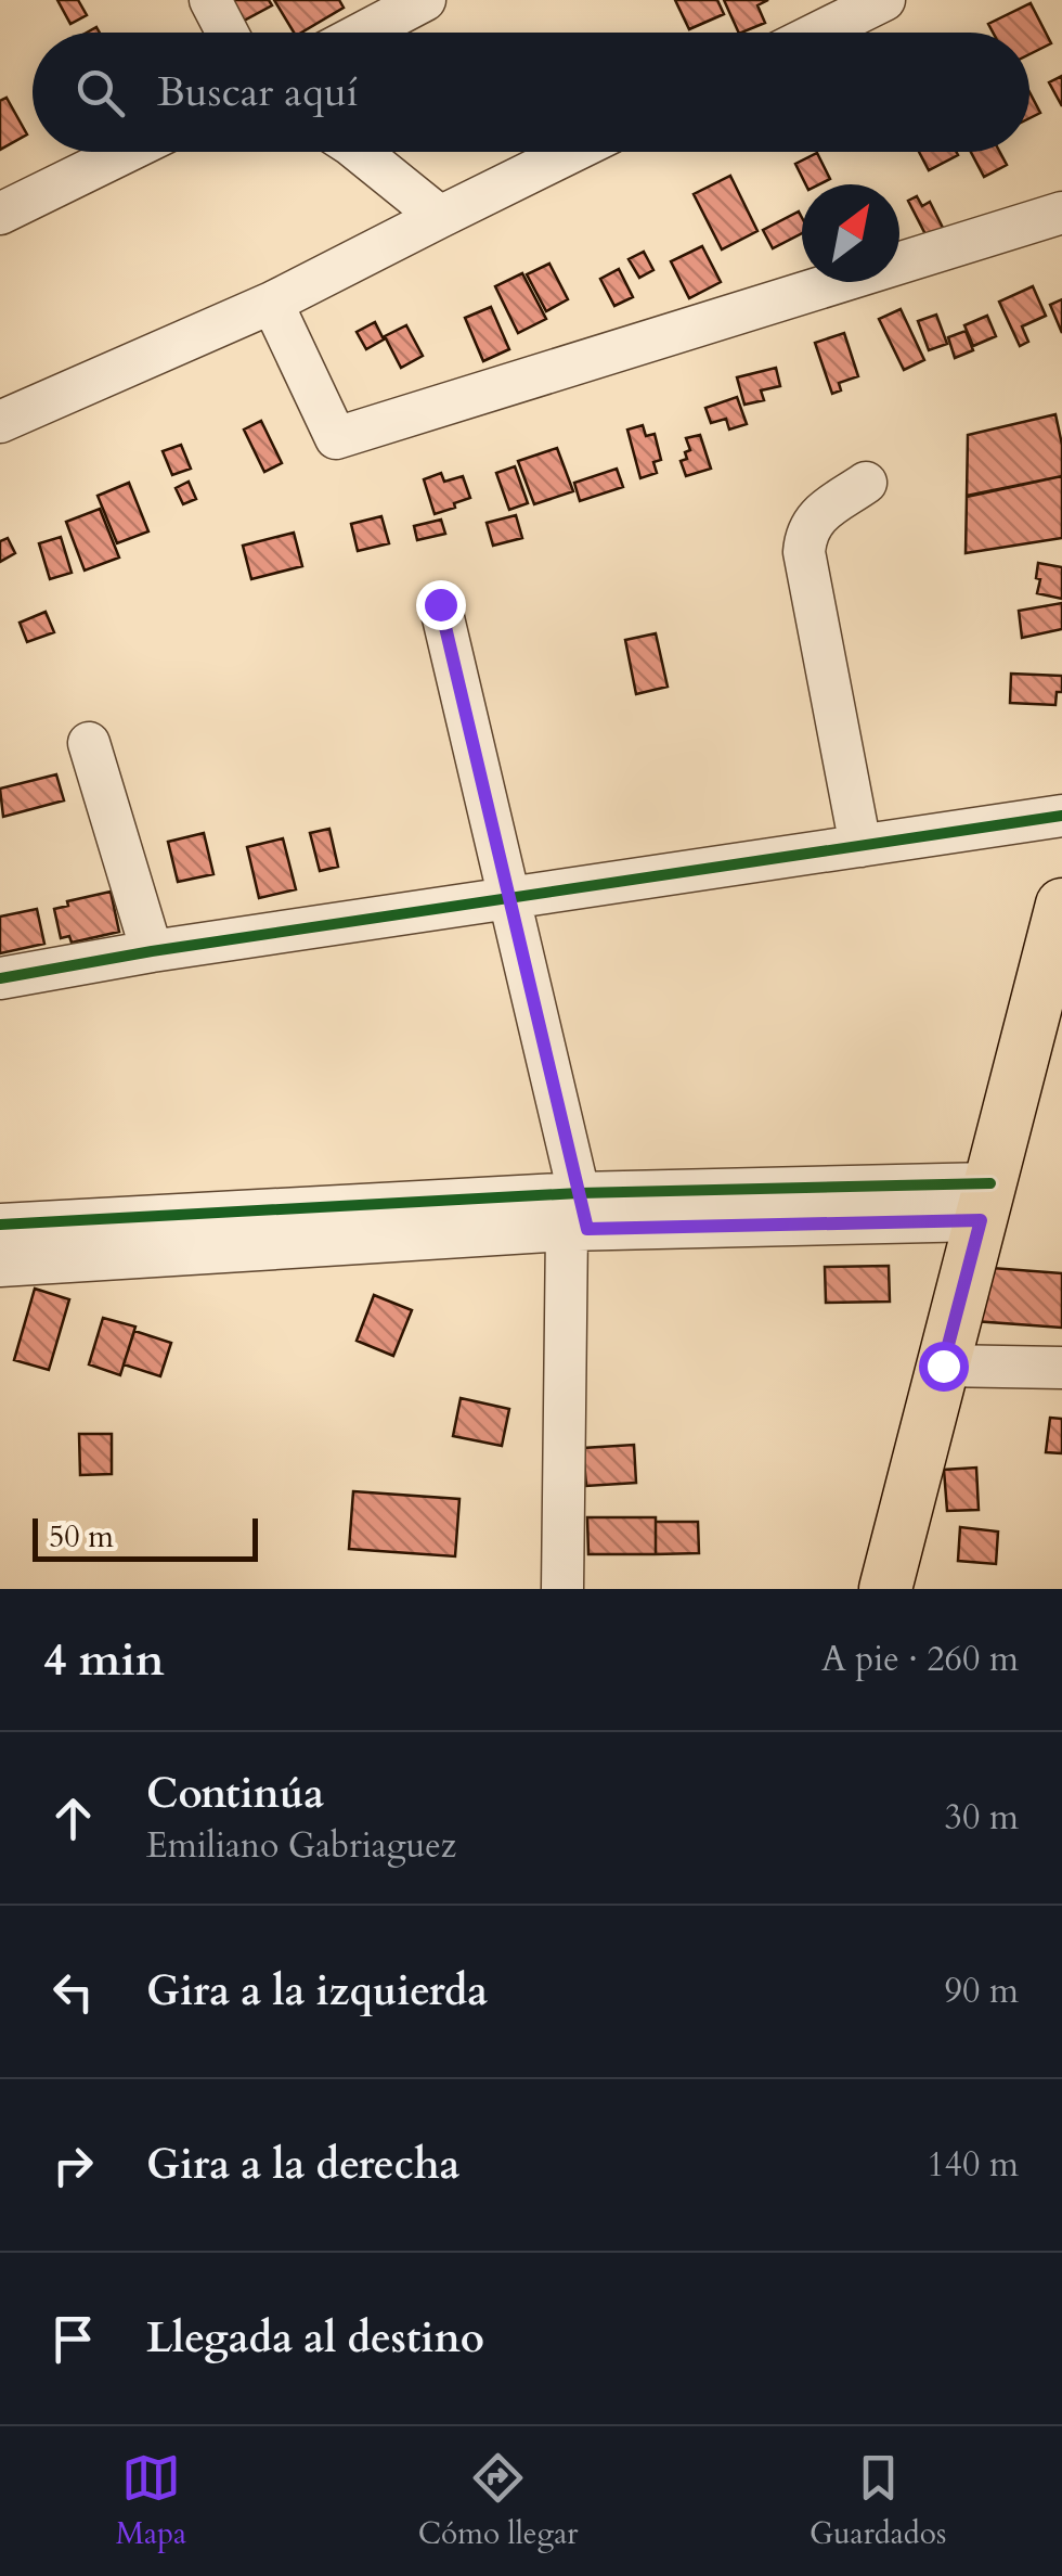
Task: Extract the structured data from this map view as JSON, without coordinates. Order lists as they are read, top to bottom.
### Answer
{
  "scale_bar": "50 m",
  "north": "top right",
  "page": {
    "search": "Buscar aquí",
    "scale": "50 m",
    "heading": ["4 min", "A pie · 260 m"],
    "list": [
      ["Continúa", "Emiliano Gabriaguez", "30 m"],
      ["Gira a la izquierda", "90 m"],
      ["Gira a la derecha", "140 m"],
      "Llegada al destino"
    ],
    "nav": ["Mapa", "Cómo llegar", "Guardados"]
  }
}
